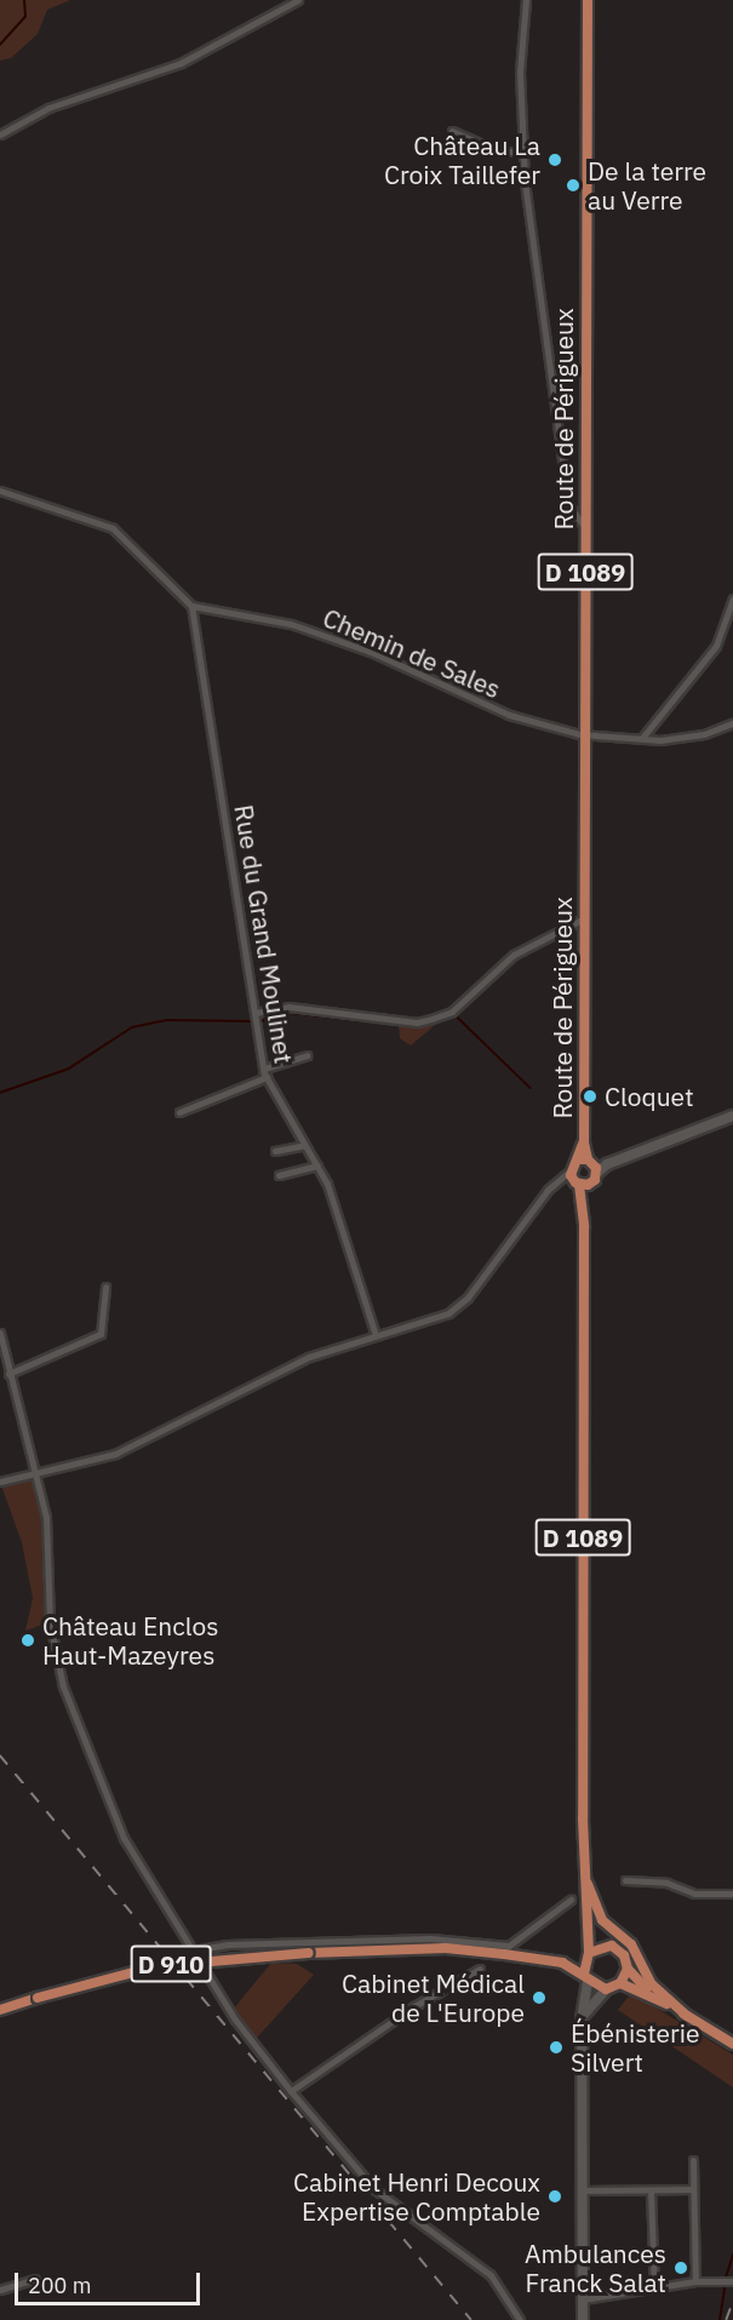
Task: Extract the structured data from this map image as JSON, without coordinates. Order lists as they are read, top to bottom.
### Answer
{
  "streets": {
    "main road": ["Route de Périgueux", "D 1089", "D 910"],
    "street": ["Chemin de Sales", "Rue du Grand Moulinet"]
  },
  "crossings": [
    ["Route de Périgueux", "Chemin de Sales"],
    ["D 1089", "D 910"],
    ["Chemin de Sales", "Rue du Grand Moulinet"]
  ],
  "places": [
    "Château La Croix Taillefer",
    "De la terre au Verre",
    "Cloquet",
    "Château Enclos Haut-Mazeyres",
    "Cabinet Médical de L'Europe",
    "Ébénisterie Silvert",
    "Cabinet Henri Decoux Expertise Comptable",
    "Ambulances Franck Salat"
  ],
  "scale_bar": "200 m"
}
